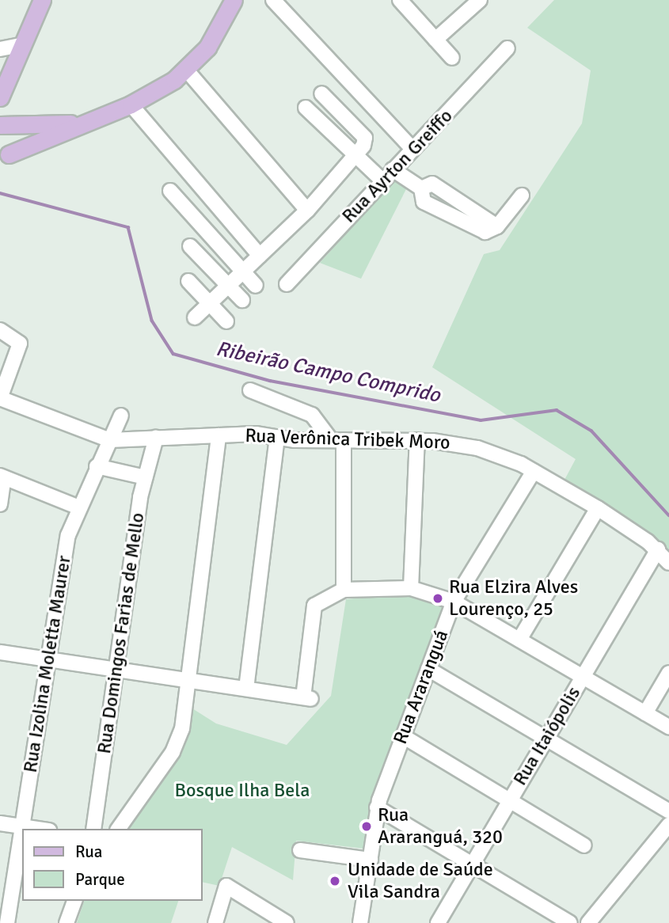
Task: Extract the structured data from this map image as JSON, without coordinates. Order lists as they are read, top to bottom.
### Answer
{
  "streets": {
    "street": [
      "Rua Ayrton Greiffo",
      "Rua Verônica Tribek Moro",
      "Rua Domingos Farias de Mello",
      "Rua Izolina Moletta Maurer",
      "Rua Araranguá",
      "Rua Itaiópolis"
    ]
  },
  "crossings": [
    ["Rua Verônica Tribek Moro", "Rua Domingos Farias de Mello"],
    ["Rua Verônica Tribek Moro", "Rua Izolina Moletta Maurer"],
    ["Rua Verônica Tribek Moro", "Rua Araranguá"],
    ["Rua Verônica Tribek Moro", "Rua Itaiópolis"]
  ],
  "water": ["Ribeirão Campo Comprido"],
  "parks": ["Bosque Ilha Bela"],
  "places": ["Rua Elzira Alves Lourenço, 25", "Rua Araranguá, 320", "Unidade de Saúde Vila Sandra"],
  "legend": ["Rua", "Parque"]
}
